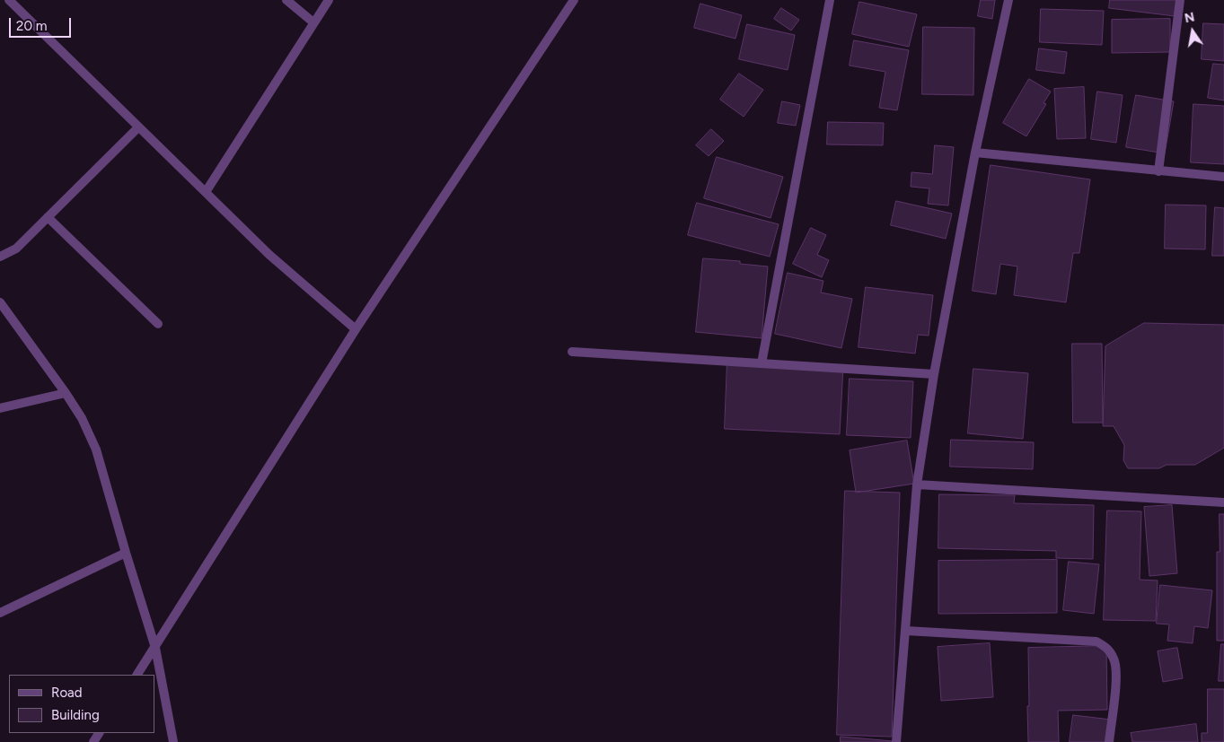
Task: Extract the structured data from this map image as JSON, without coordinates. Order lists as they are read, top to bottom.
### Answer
{
  "legend": ["Road", "Building"],
  "scale_bar": "20 m",
  "north": "top"
}
